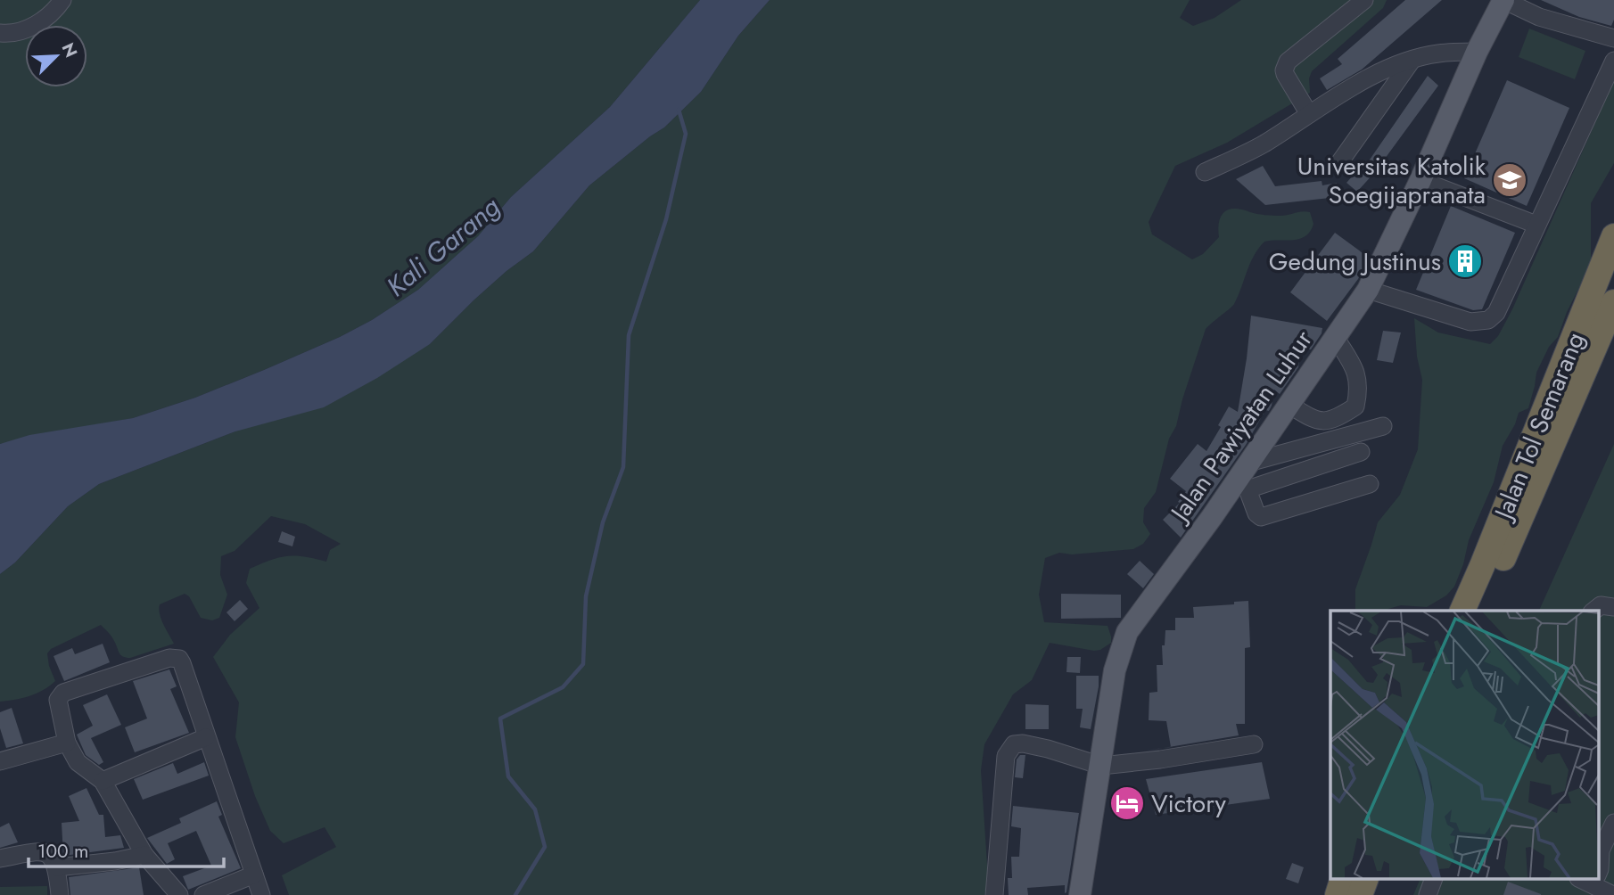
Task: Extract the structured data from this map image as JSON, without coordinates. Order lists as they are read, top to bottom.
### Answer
{
  "streets": {
    "highway": ["Jalan Tol Semarang"],
    "main road": ["Jalan Pawiyatan Luhur"]
  },
  "water": ["Kali Garang"],
  "places": {
    "school or university": ["Universitas Katolik Soegijapranata"],
    "building": ["Gedung Justinus"],
    "hotel": ["Victory"]
  },
  "scale_bar": "100 m",
  "north": "top right"
}
